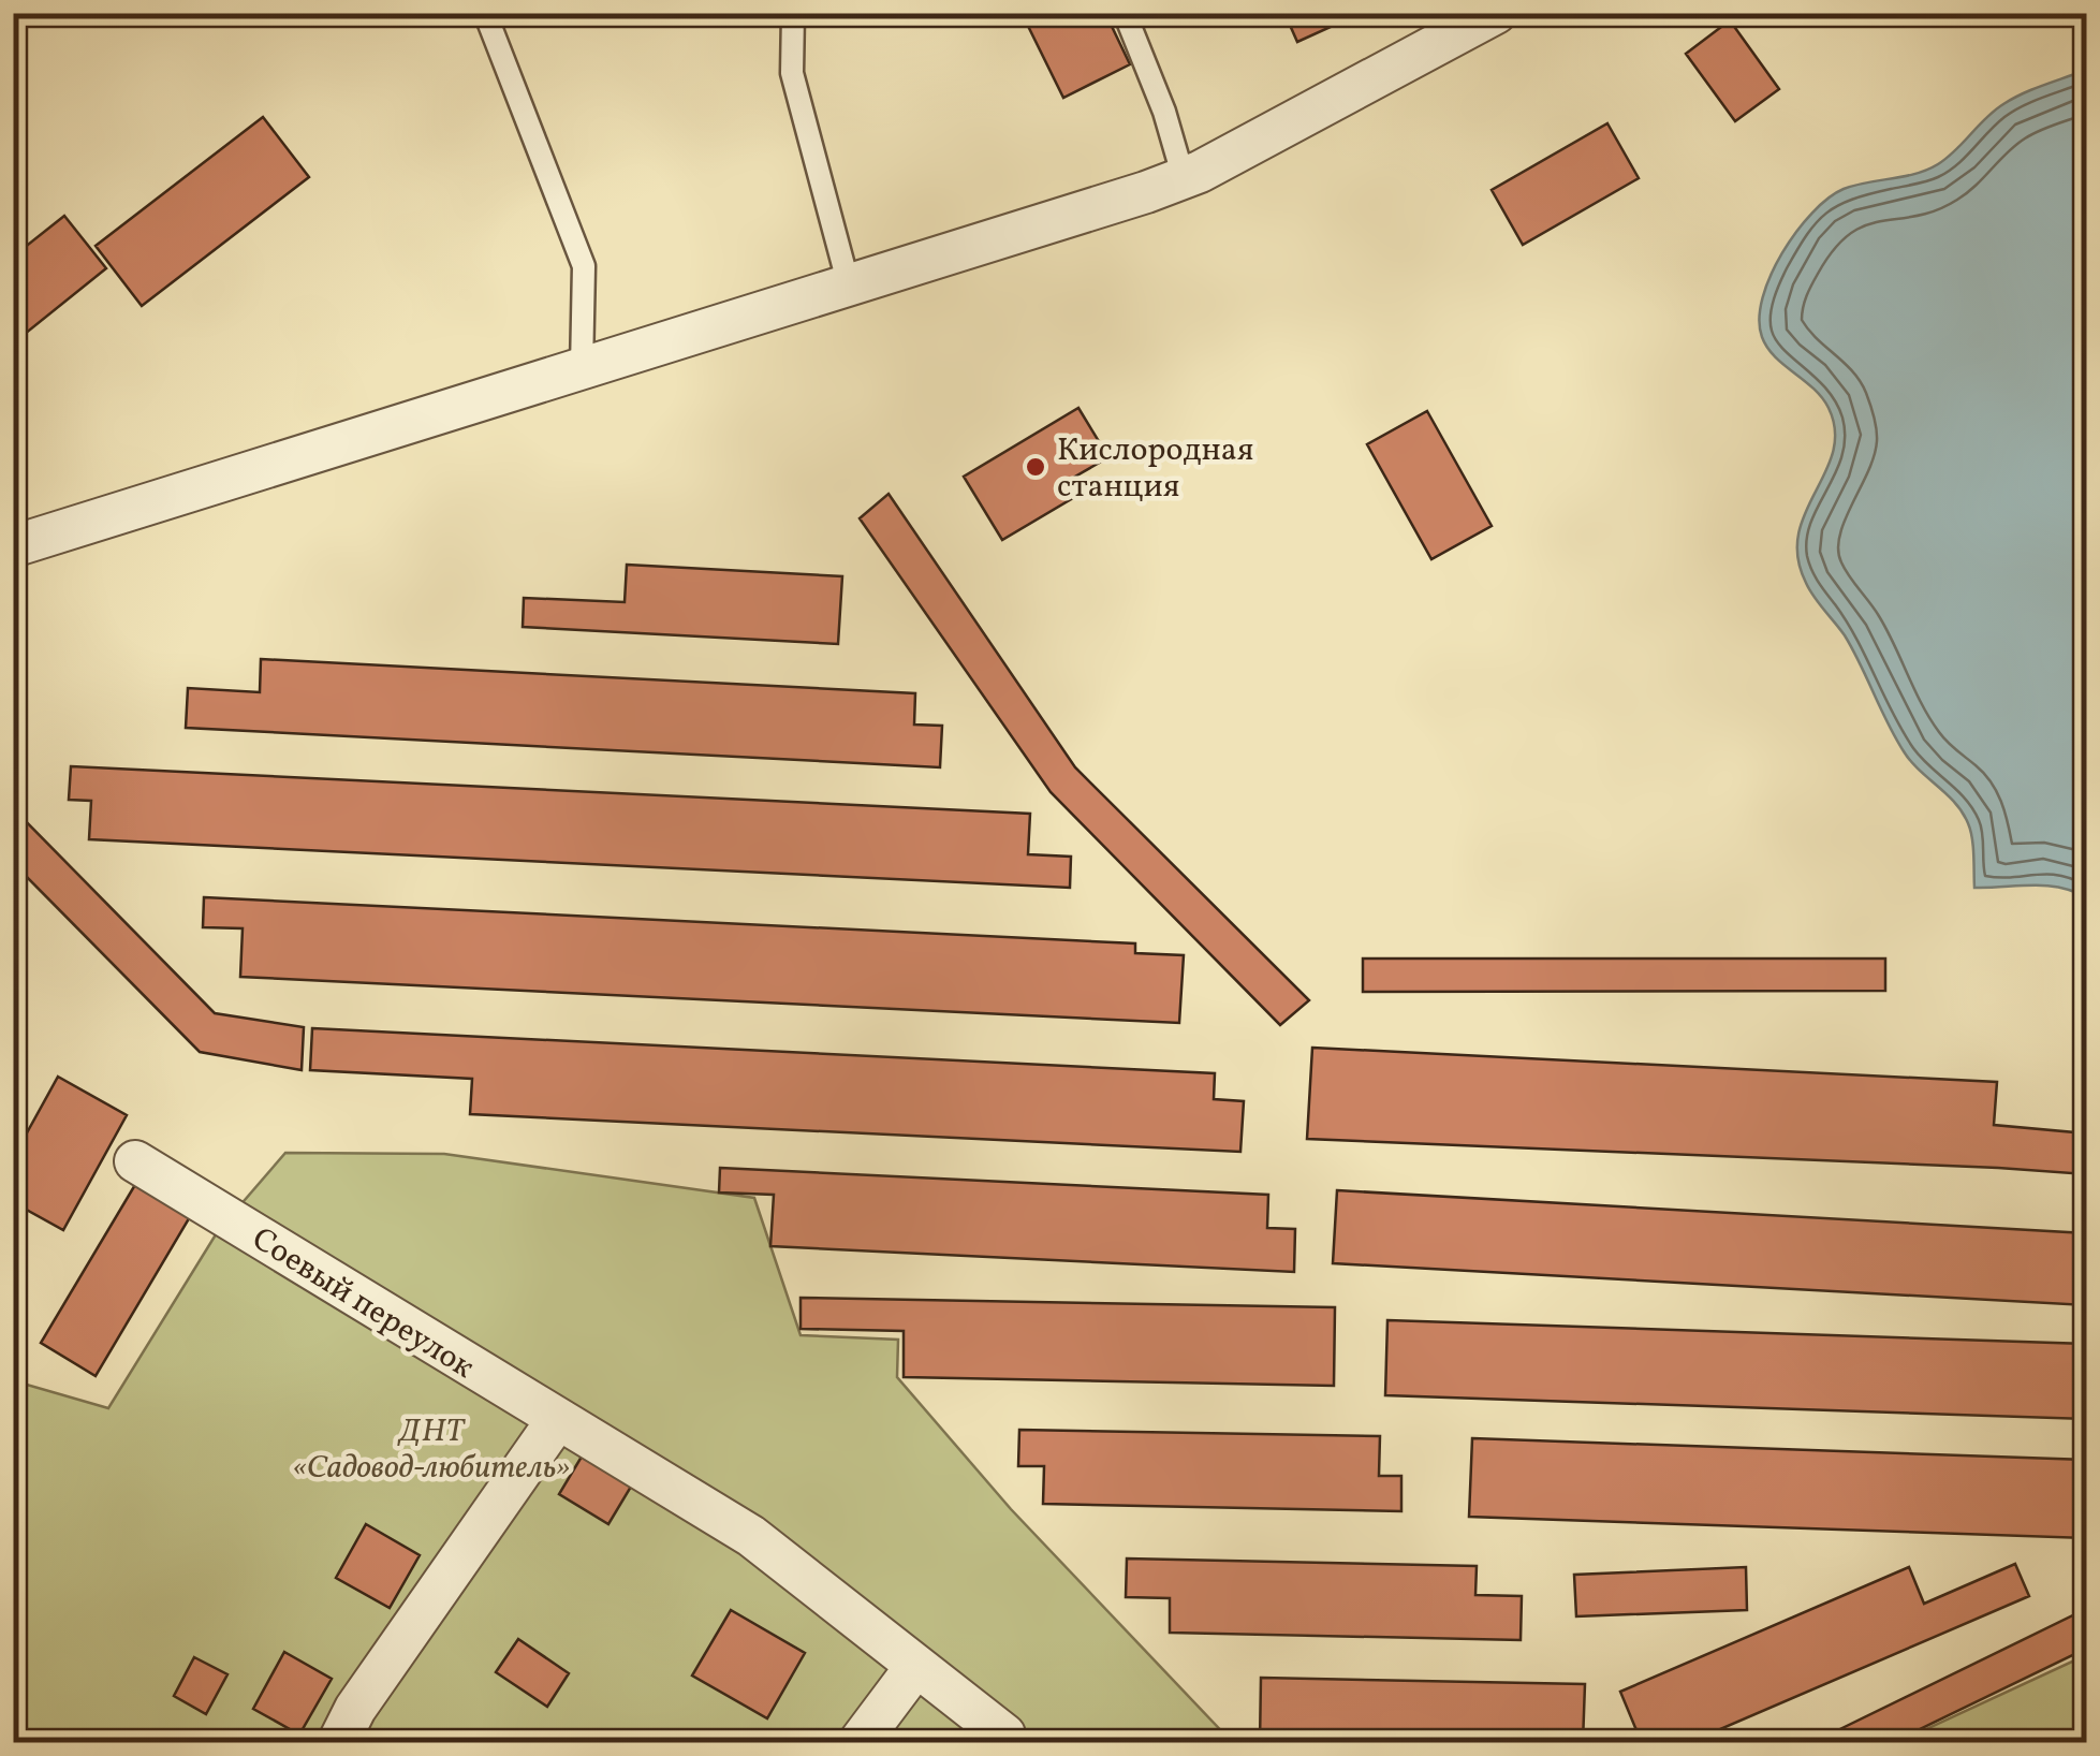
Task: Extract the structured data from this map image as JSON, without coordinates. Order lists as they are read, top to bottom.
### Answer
{
  "streets": {
    "street": ["Соевый переулок"]
  },
  "parks": ["ДНТ «Садовод-любитель»"],
  "places": ["Кислородная станция"]
}
